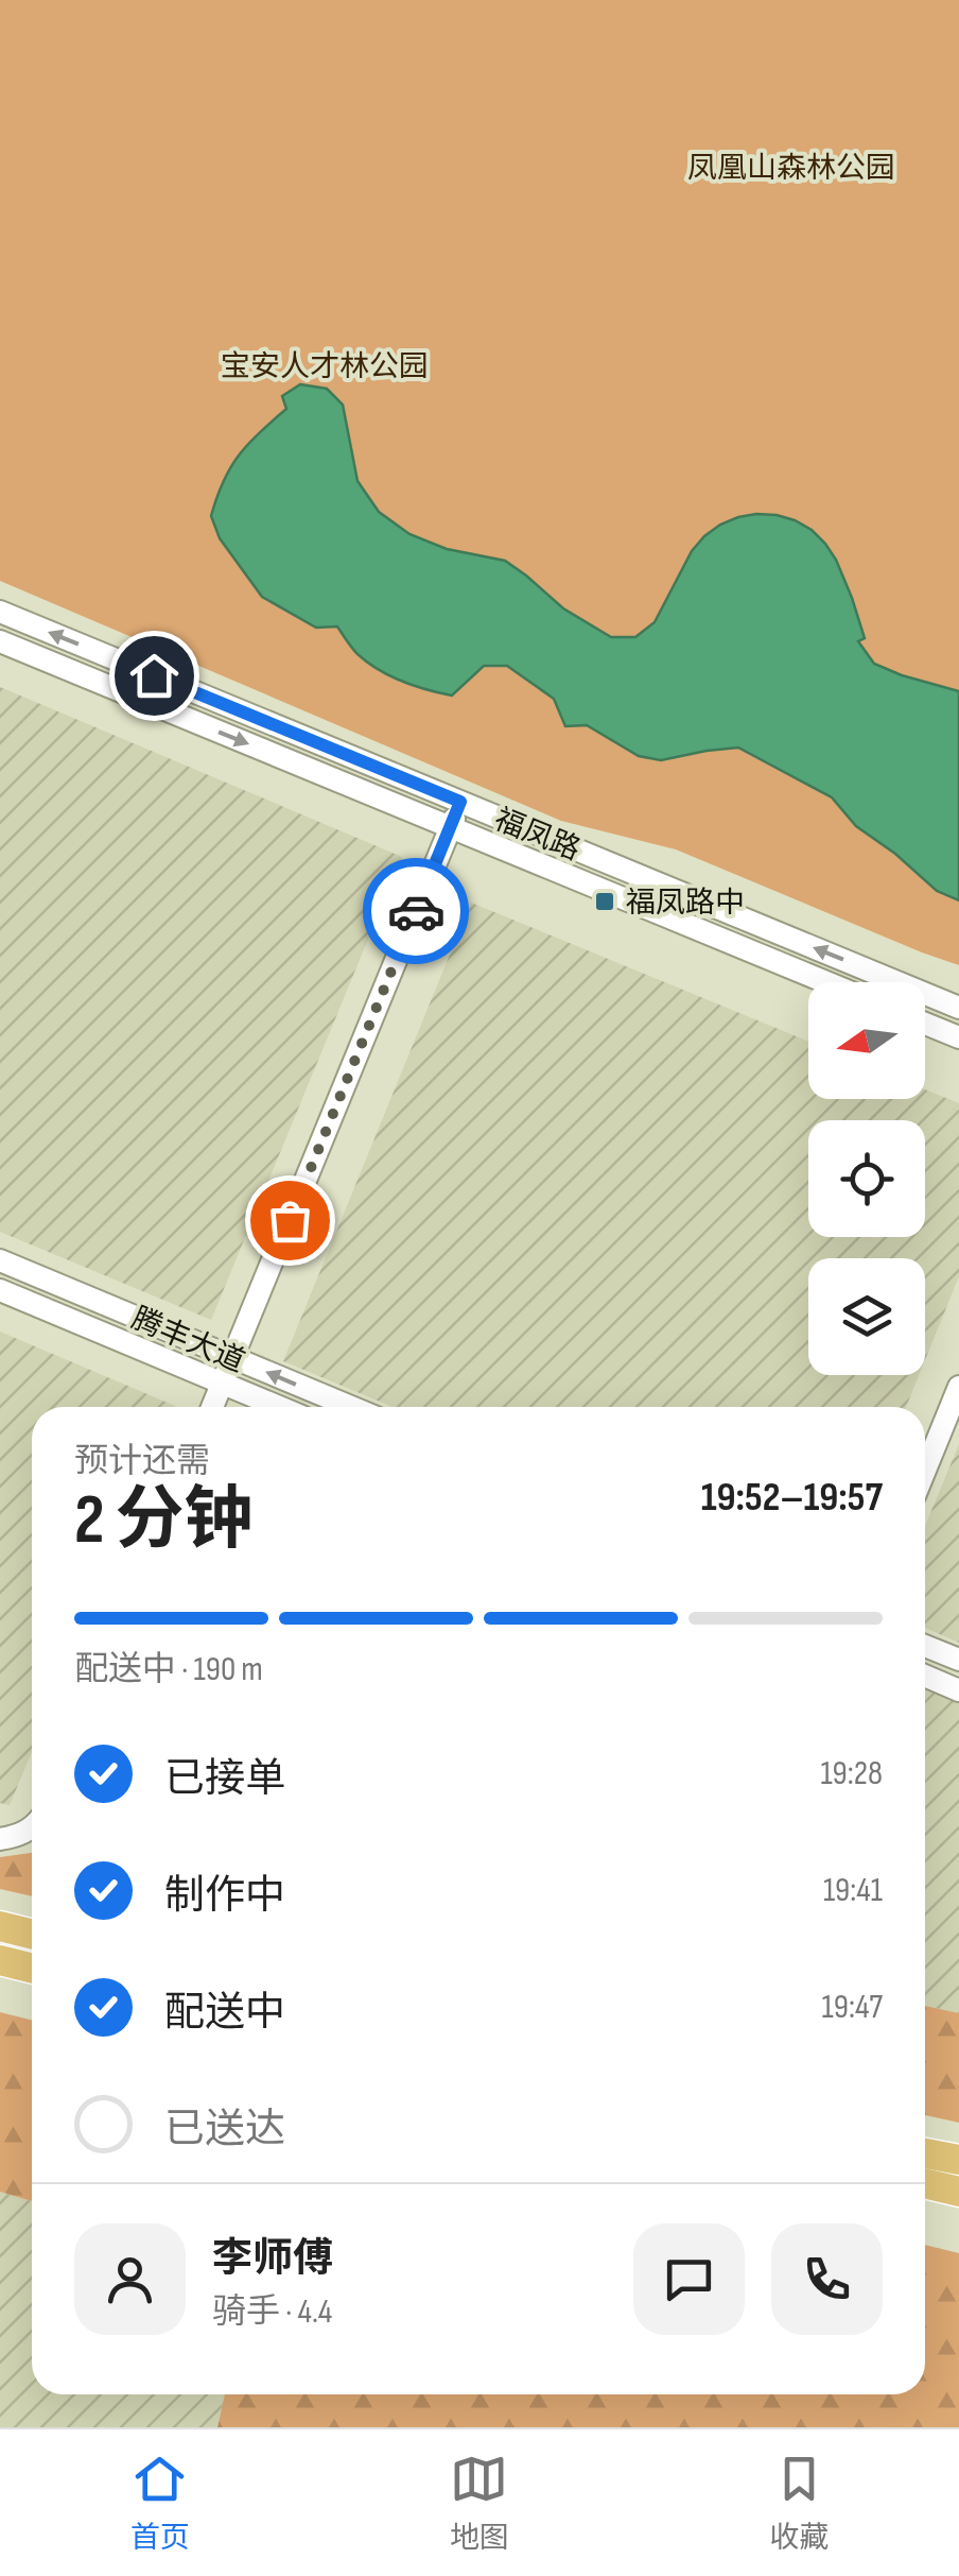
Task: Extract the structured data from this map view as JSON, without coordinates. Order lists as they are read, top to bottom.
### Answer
{
  "streets": {
    "main road": ["福凤路", "腾丰大道"]
  },
  "parks": ["凤凰山森林公园", "宝安人才林公园"],
  "places": {
    "transit": ["福凤路中"]
  },
  "north": "left",
  "page": {
    "heading": ["2 分钟", "预计还需", "19:52–19:57"],
    "panel": ["李师傅", "骑手 · 4.4"],
    "bar": "配送中 · 190 m",
    "list": [
      ["已接单", "19:28"],
      ["制作中", "19:41"],
      ["配送中", "19:47"],
      "已送达"
    ],
    "tabs": ["首页", "地图", "收藏"]
  }
}
